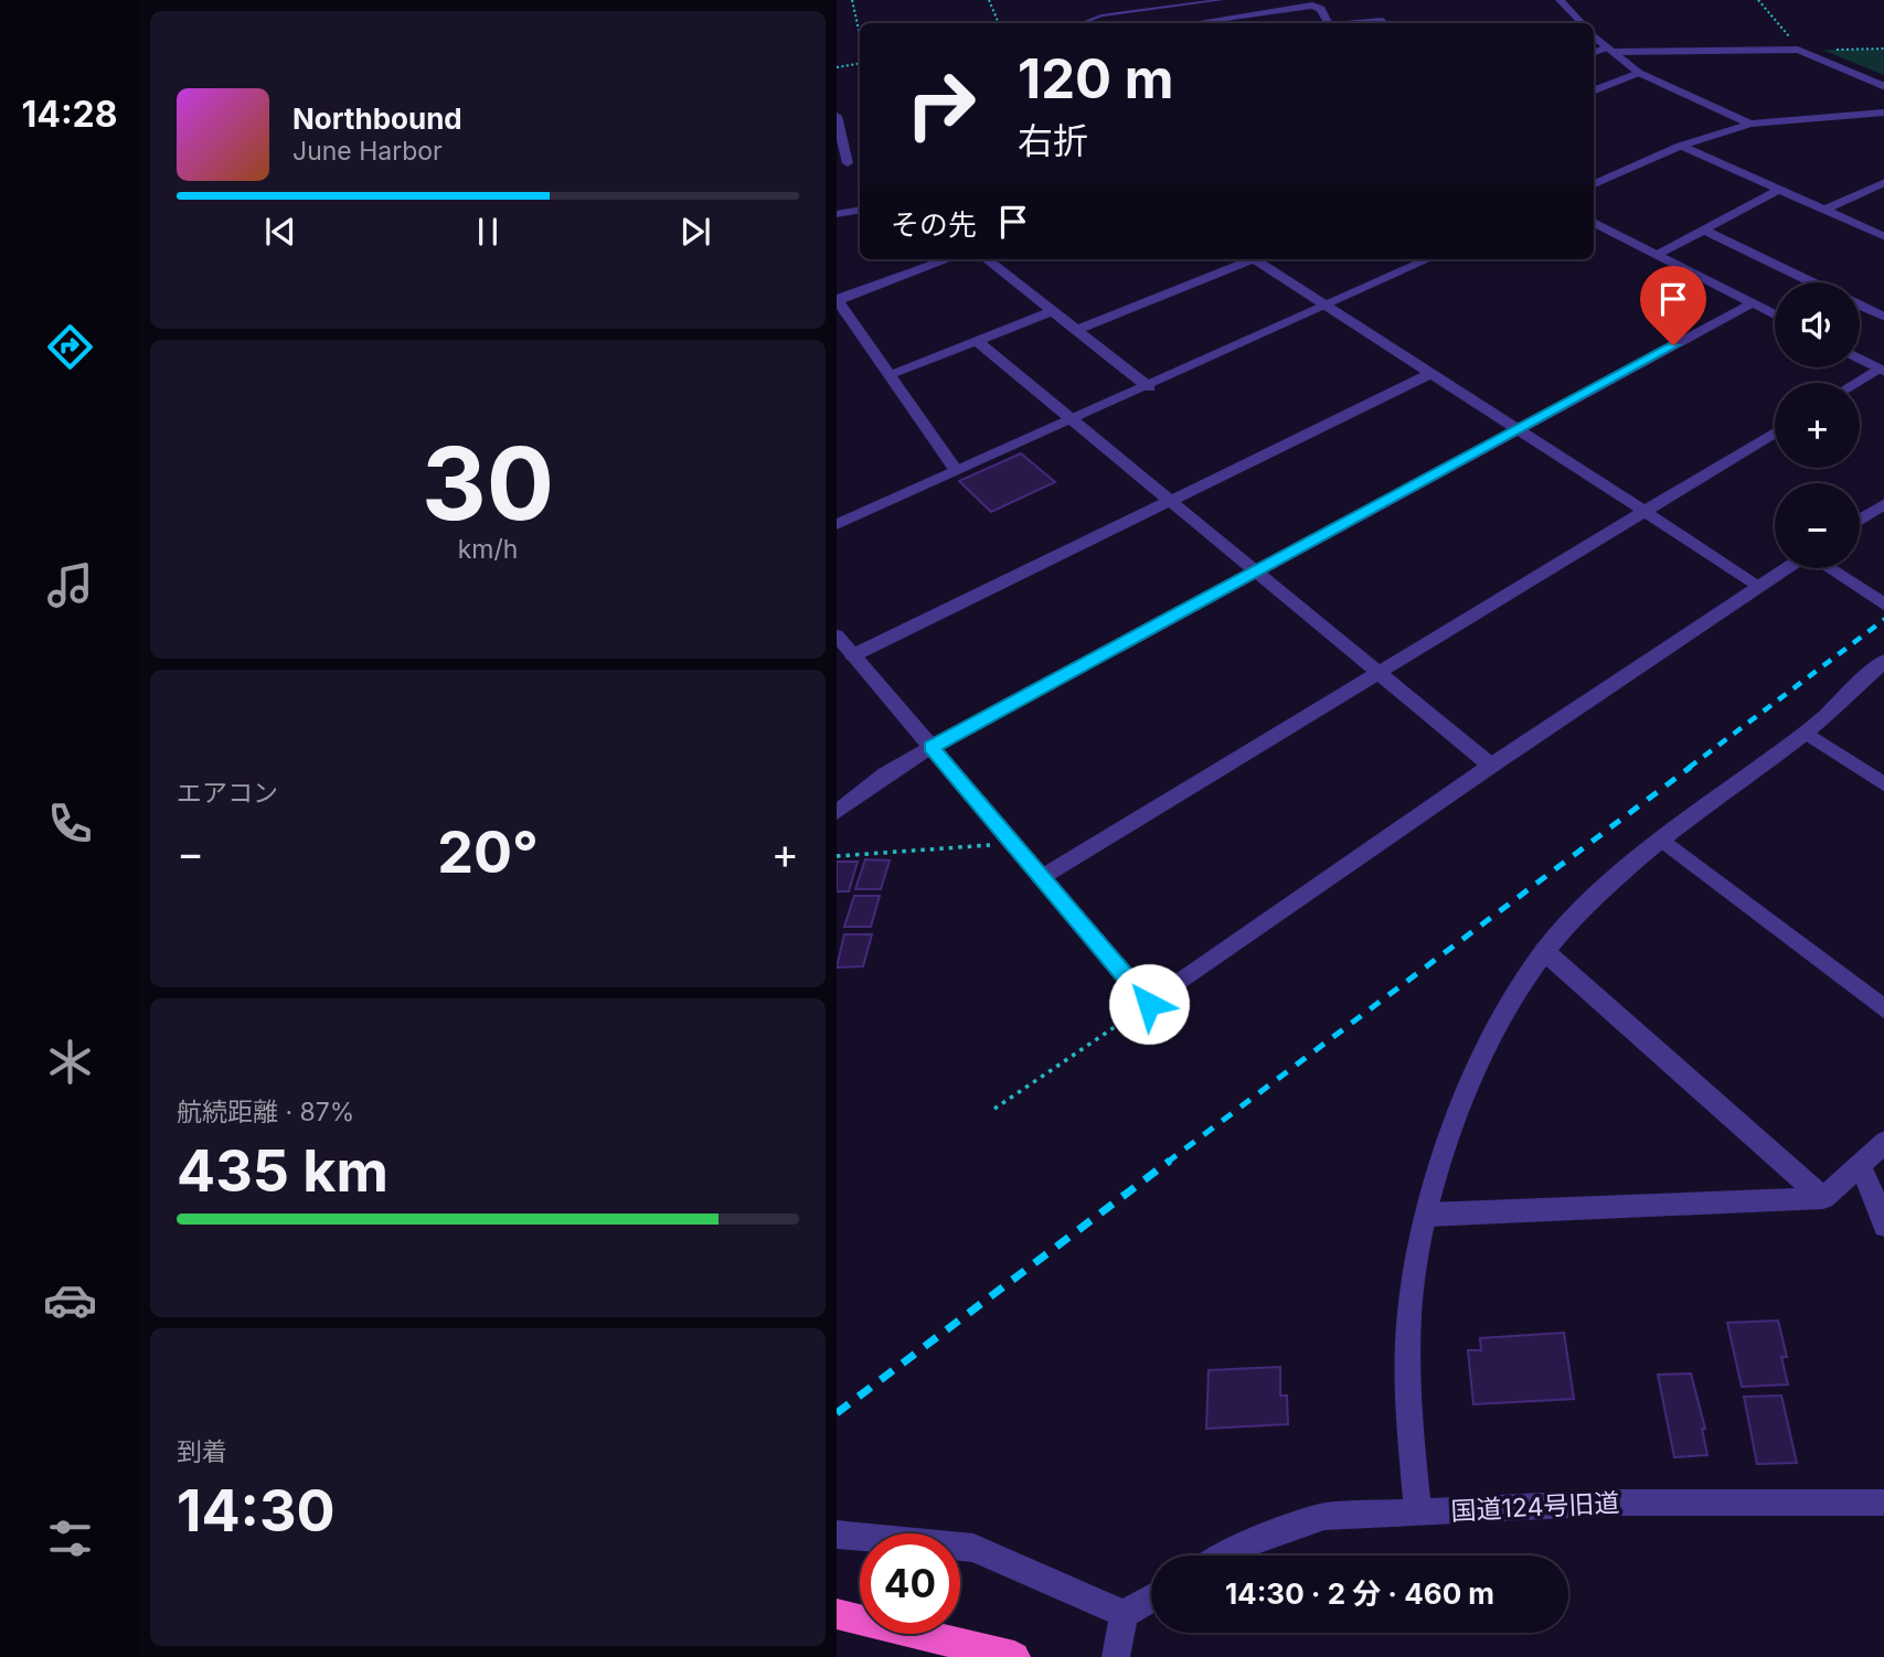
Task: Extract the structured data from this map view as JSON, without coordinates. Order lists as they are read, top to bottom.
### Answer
{
  "streets": {
    "street": ["国道124号旧道"]
  },
  "page": {
    "tabs": "14:28",
    "turn": ["120 m", "右折"],
    "song": ["Northbound", "June Harbor"],
    "then": "その先",
    "map_buttons": ["+", "−"],
    "tile": [
      ["30", "km/h"],
      "エアコン",
      ["航続距離 · 87%", "435 km"],
      ["到着", "14:30"]
    ],
    "heat": ["−", "20°", "+"],
    "limit": "40",
    "trip": "14:30 · 2 分 · 460 m"
  }
}
